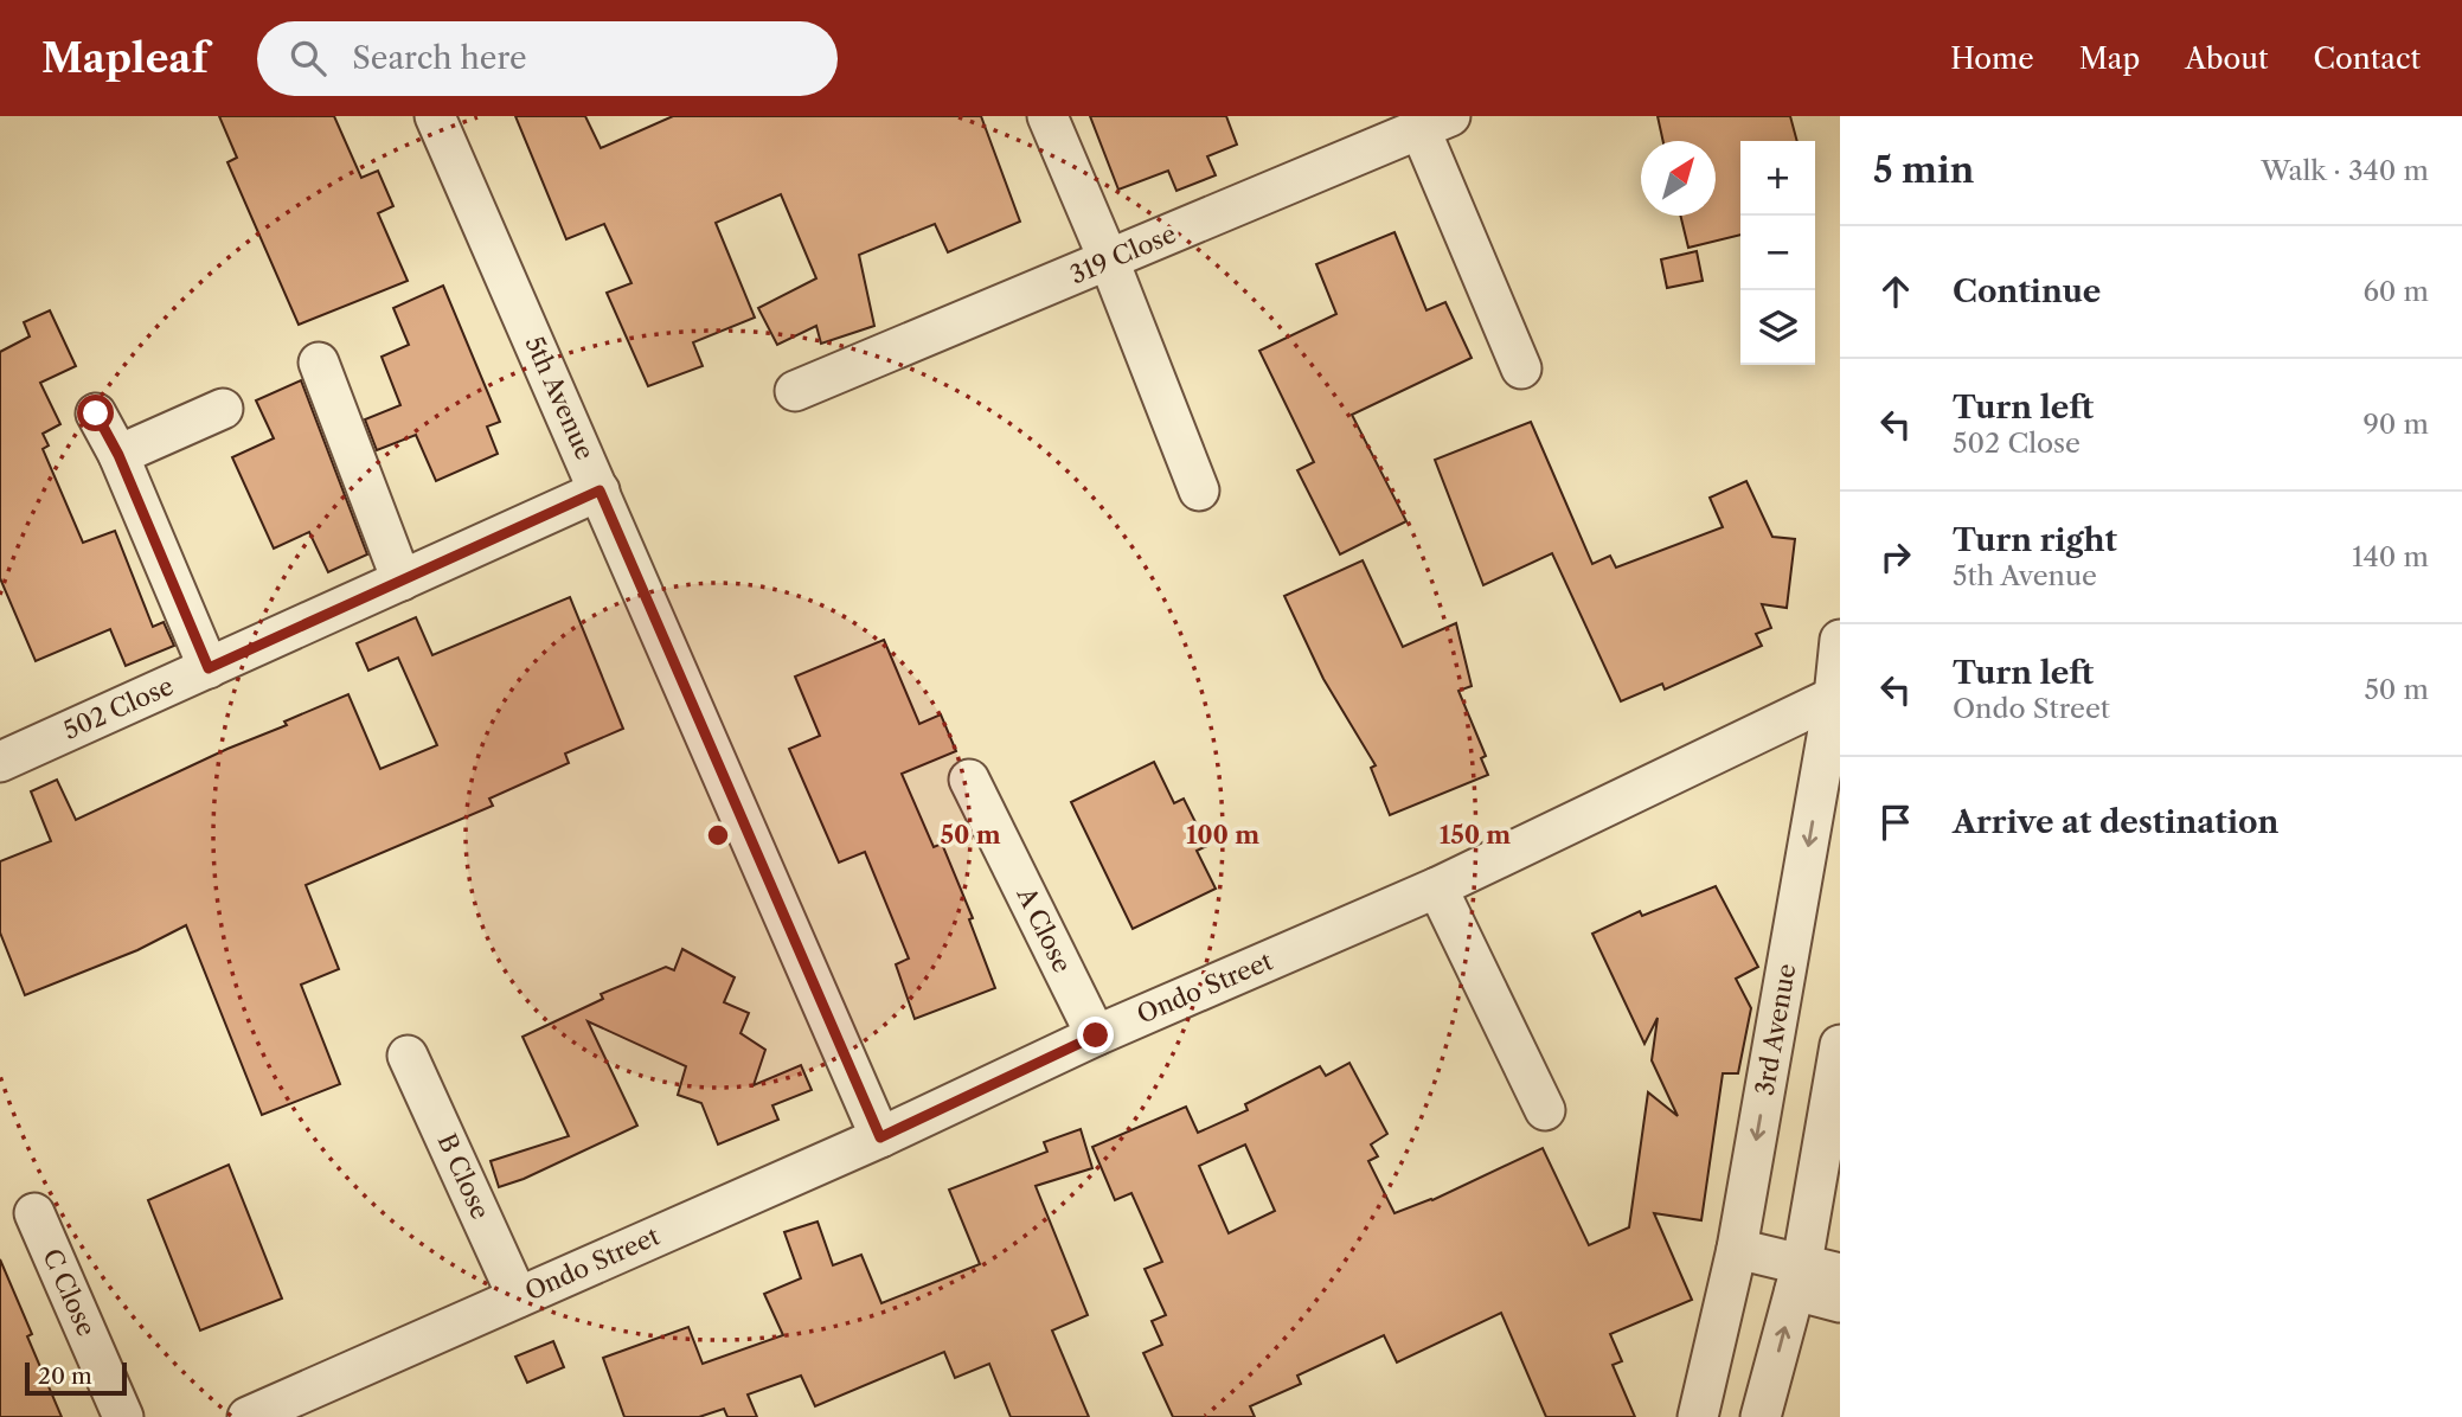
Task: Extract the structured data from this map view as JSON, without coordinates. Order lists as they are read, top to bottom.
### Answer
{
  "streets": {
    "street": [
      "319 Close",
      "5th Avenue",
      "502 Close",
      "A Close",
      "Ondo Street",
      "3rd Avenue",
      "B Close",
      "C Close"
    ]
  },
  "crossings": [
    ["5th Avenue", "502 Close"],
    ["5th Avenue", "Ondo Street"],
    ["A Close", "Ondo Street"],
    ["Ondo Street", "3rd Avenue"],
    ["Ondo Street", "B Close"]
  ],
  "scale_bar": "20 m",
  "north": "top right",
  "page": {
    "header": "Mapleaf",
    "search": "Search here",
    "nav": [
      "Home",
      "Map",
      "About",
      "Contact"
    ],
    "heading": ["5 min", "Walk · 340 m"],
    "map_buttons": ["+", "−"],
    "list": [
      ["Continue", "60 m"],
      ["Turn left", "502 Close", "90 m"],
      ["Turn right", "5th Avenue", "140 m"],
      ["Turn left", "Ondo Street", "50 m"],
      "Arrive at destination"
    ],
    "scale": "20 m"
  },
  "rings": ["50 m", "100 m", "150 m"]
}
